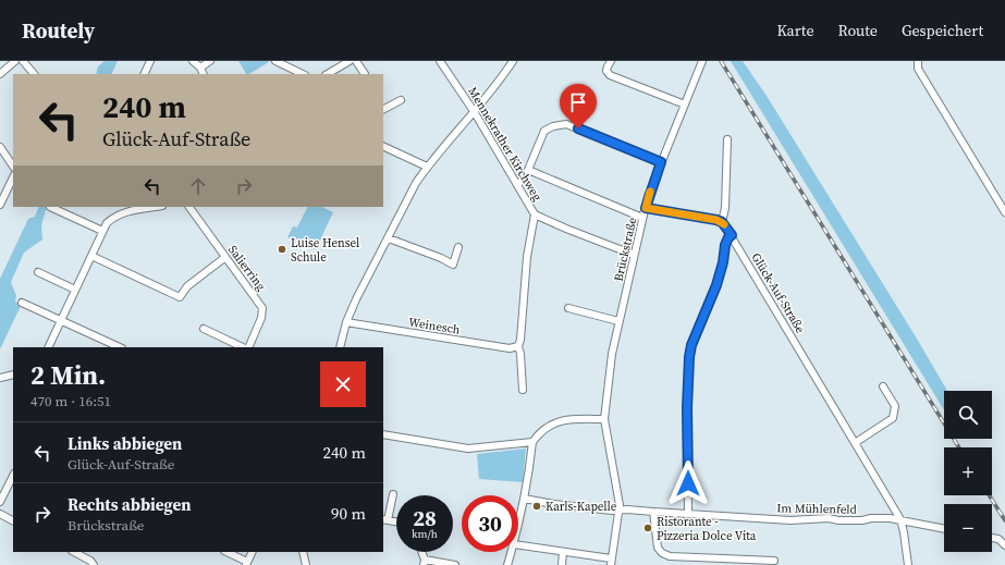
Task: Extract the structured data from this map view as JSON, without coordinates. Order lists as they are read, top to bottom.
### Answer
{
  "streets": {
    "street": [
      "Mennekrather Kirchweg",
      "Brückstraße",
      "Salierring",
      "Glück-Auf-Straße",
      "Weinesch",
      "Im Mühlenfeld"
    ]
  },
  "crossings": [
    ["Mennekrather Kirchweg", "Brückstraße"],
    ["Brückstraße", "Im Mühlenfeld"],
    ["Glück-Auf-Straße", "Im Mühlenfeld"]
  ],
  "places": ["Luise Hensel Schule", "Karls-Kapelle", "Ristorante - Pizzeria Dolce Vita"],
  "page": {
    "header": "Routely",
    "nav": ["Karte", "Route", "Gespeichert"],
    "turn": ["240 m", "Glück-Auf-Straße"],
    "heading": ["2 Min.", "470 m · 16:51"],
    "map_buttons": ["+", "−"],
    "list": [
      {
        "name": "Links abbiegen",
        "note": "Glück-Auf-Straße",
        "value": "240 m"
      },
      {
        "name": "Rechts abbiegen",
        "note": "Brückstraße",
        "value": "90 m"
      }
    ],
    "speed": "28 km/h",
    "limit": "30"
  }
}
